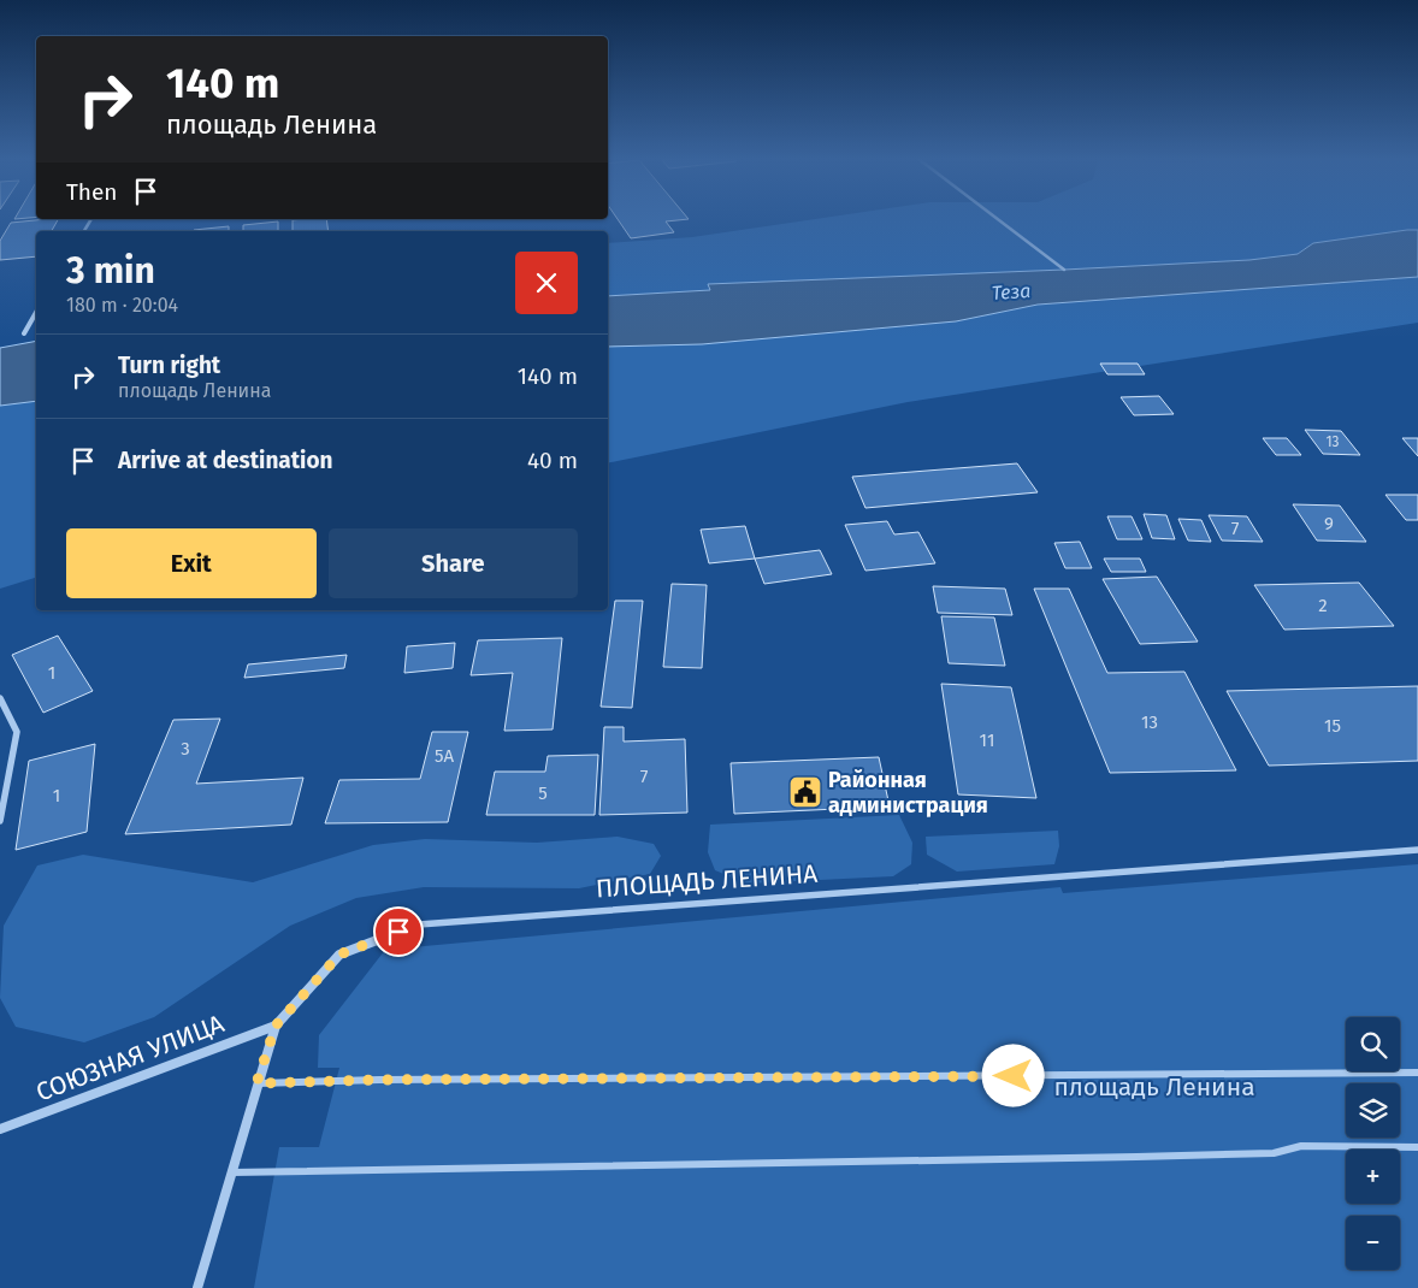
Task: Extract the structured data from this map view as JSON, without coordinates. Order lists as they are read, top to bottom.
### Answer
{
  "streets": {
    "street": ["ПЛОЩАДЬ ЛЕНИНА", "СОЮЗНАЯ УЛИЦА"]
  },
  "crossings": [
    ["ПЛОЩАДЬ ЛЕНИНА", "СОЮЗНАЯ УЛИЦА"]
  ],
  "water": ["Теза"],
  "parks": ["площадь Ленина"],
  "places": {
    "public building": ["Районная администрация"]
  },
  "house_numbers": [
    "13",
    "9",
    "7",
    "2",
    "1",
    "13",
    "15",
    "11",
    "3",
    "5А",
    "7",
    "5",
    "1"
  ],
  "page": {
    "turn": ["140 m", "площадь Ленина"],
    "then": "Then",
    "heading": ["3 min", "180 m · 20:04"],
    "list": [
      {
        "name": "Turn right",
        "note": "площадь Ленина",
        "value": "140 m"
      },
      {
        "name": "Arrive at destination",
        "value": "40 m"
      }
    ],
    "buttons": ["Exit", "Share"],
    "map_buttons": ["+", "−"]
  }
}
